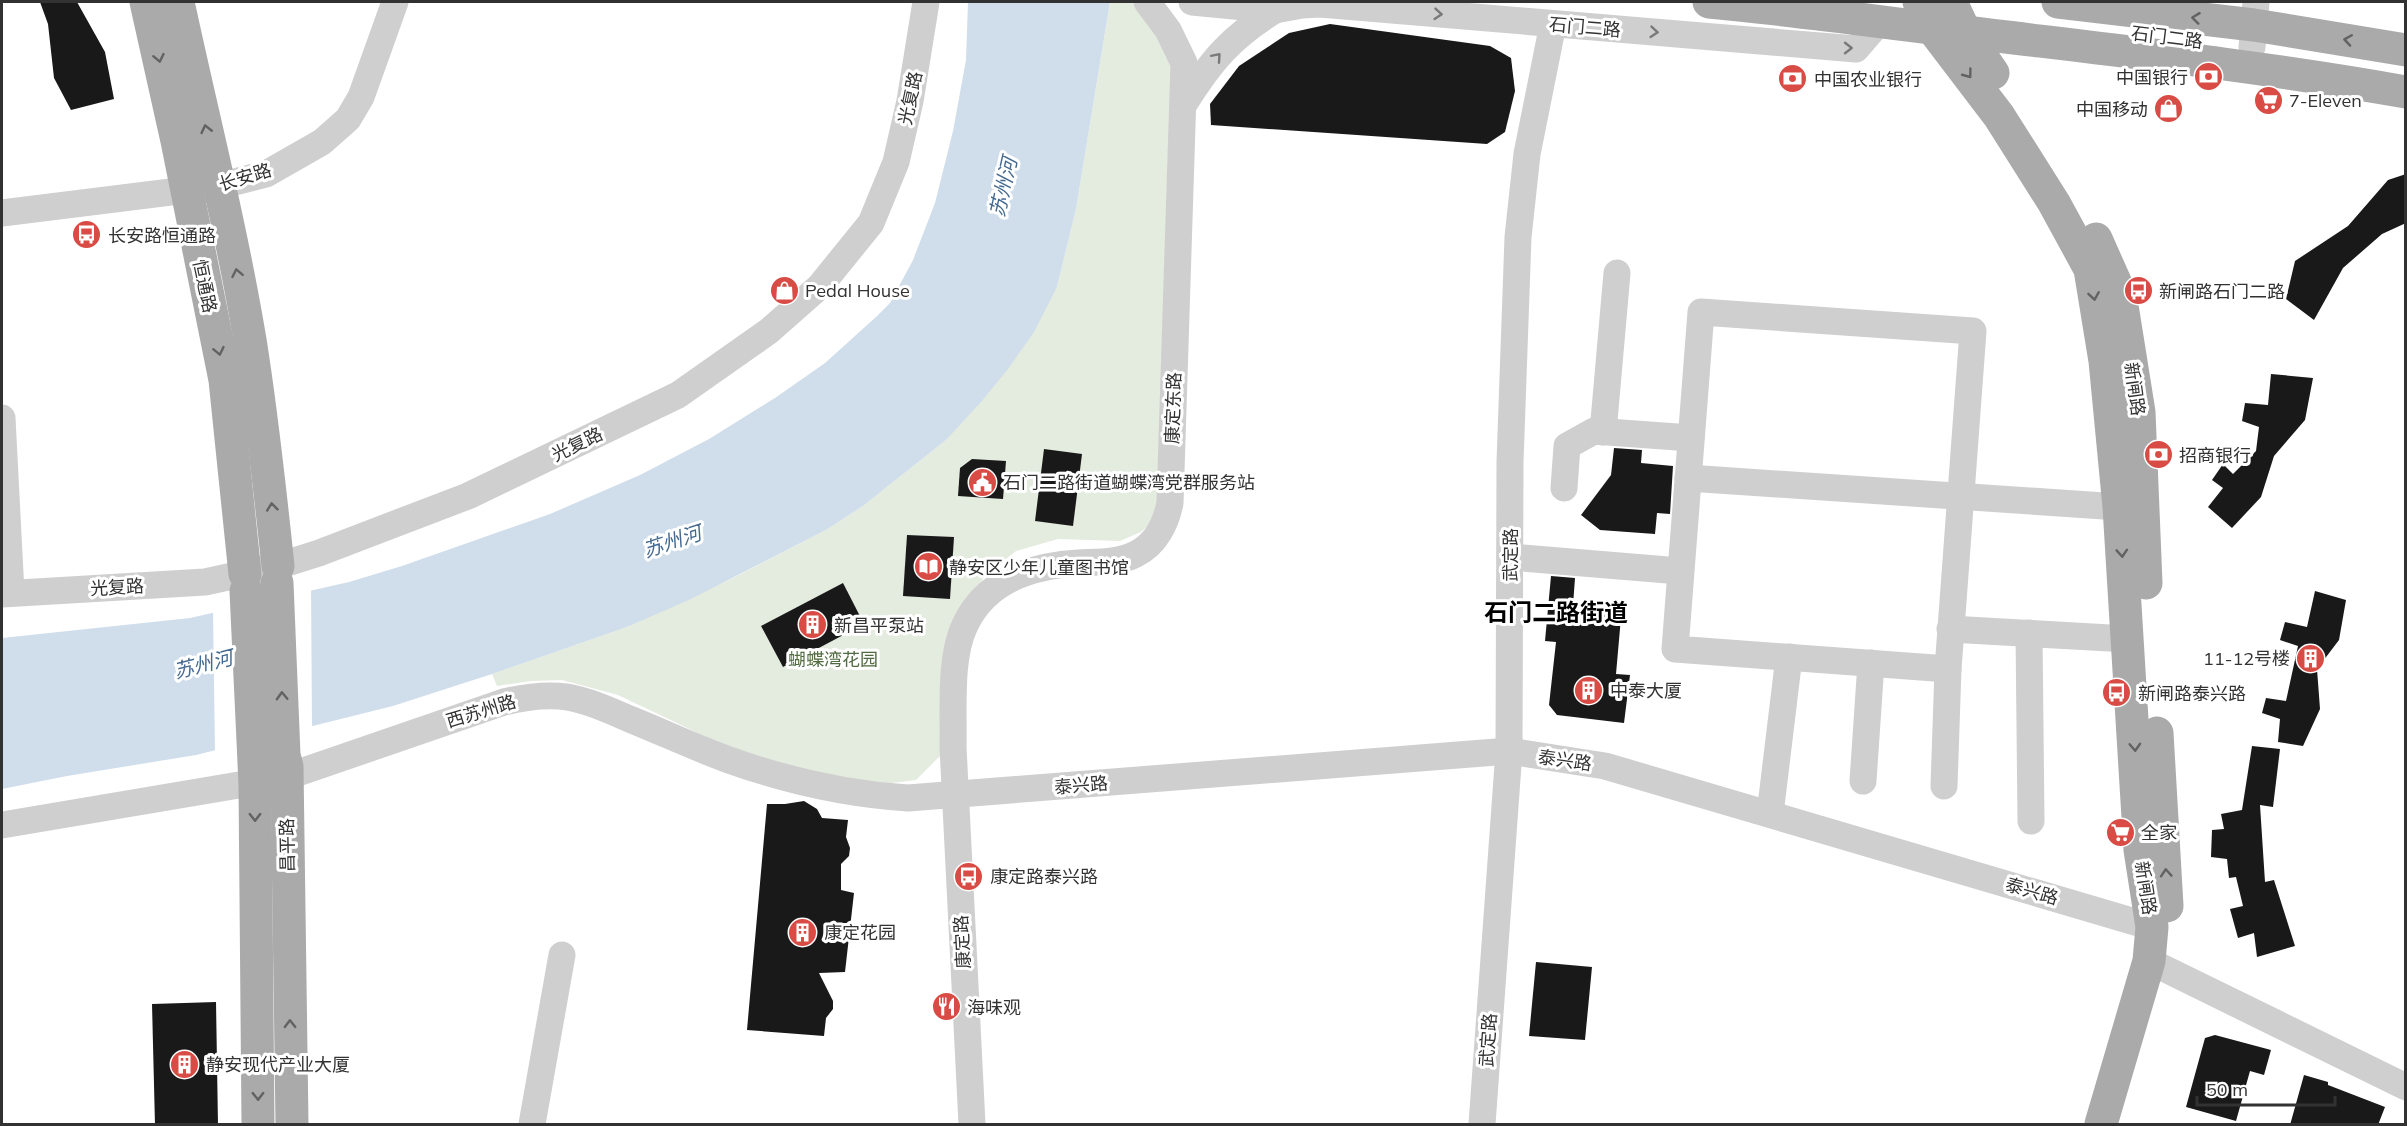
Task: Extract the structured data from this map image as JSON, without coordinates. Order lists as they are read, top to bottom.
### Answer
{
  "streets": {
    "main road": [
      "石门二路",
      "恒通路",
      "新闸路",
      "昌平路"
    ],
    "street": [
      "光复路",
      "长安路",
      "康定东路",
      "武定路",
      "西苏州路",
      "泰兴路",
      "康定路"
    ]
  },
  "crossings": [
    ["石门二路", "新闸路"],
    ["石门二路", "康定东路"],
    ["石门二路", "武定路"],
    ["光复路", "恒通路"],
    ["光复路", "昌平路"],
    ["长安路", "恒通路"],
    ["恒通路", "昌平路"],
    ["新闸路", "泰兴路"],
    ["康定东路", "西苏州路"],
    ["康定东路", "泰兴路"],
    ["康定东路", "康定路"],
    ["武定路", "泰兴路"],
    ["西苏州路", "泰兴路"],
    ["西苏州路", "昌平路"],
    ["西苏州路", "康定路"],
    ["泰兴路", "康定路"]
  ],
  "districts": ["石门二路街道"],
  "water": ["苏州河"],
  "parks": ["蝴蝶湾花园"],
  "places": {
    "bank": ["中国银行", "中国农业银行", "招商银行"],
    "supermarket": ["7-Eleven", "全家"],
    "shop": ["中国移动", "Pedal House"],
    "bus stop": [
      "长安路恒通路",
      "新闸路石门二路",
      "新闸路泰兴路",
      "康定路泰兴路"
    ],
    "public building": ["石门二路街道蝴蝶湾党群服务站"],
    "library": ["静安区少年儿童图书馆"],
    "building": [
      "新昌平泵站",
      "11-12号楼",
      "中泰大厦",
      "康定花园",
      "静安现代产业大厦"
    ],
    "restaurant": ["海味观"]
  },
  "scale_bar": "50 m"
}
